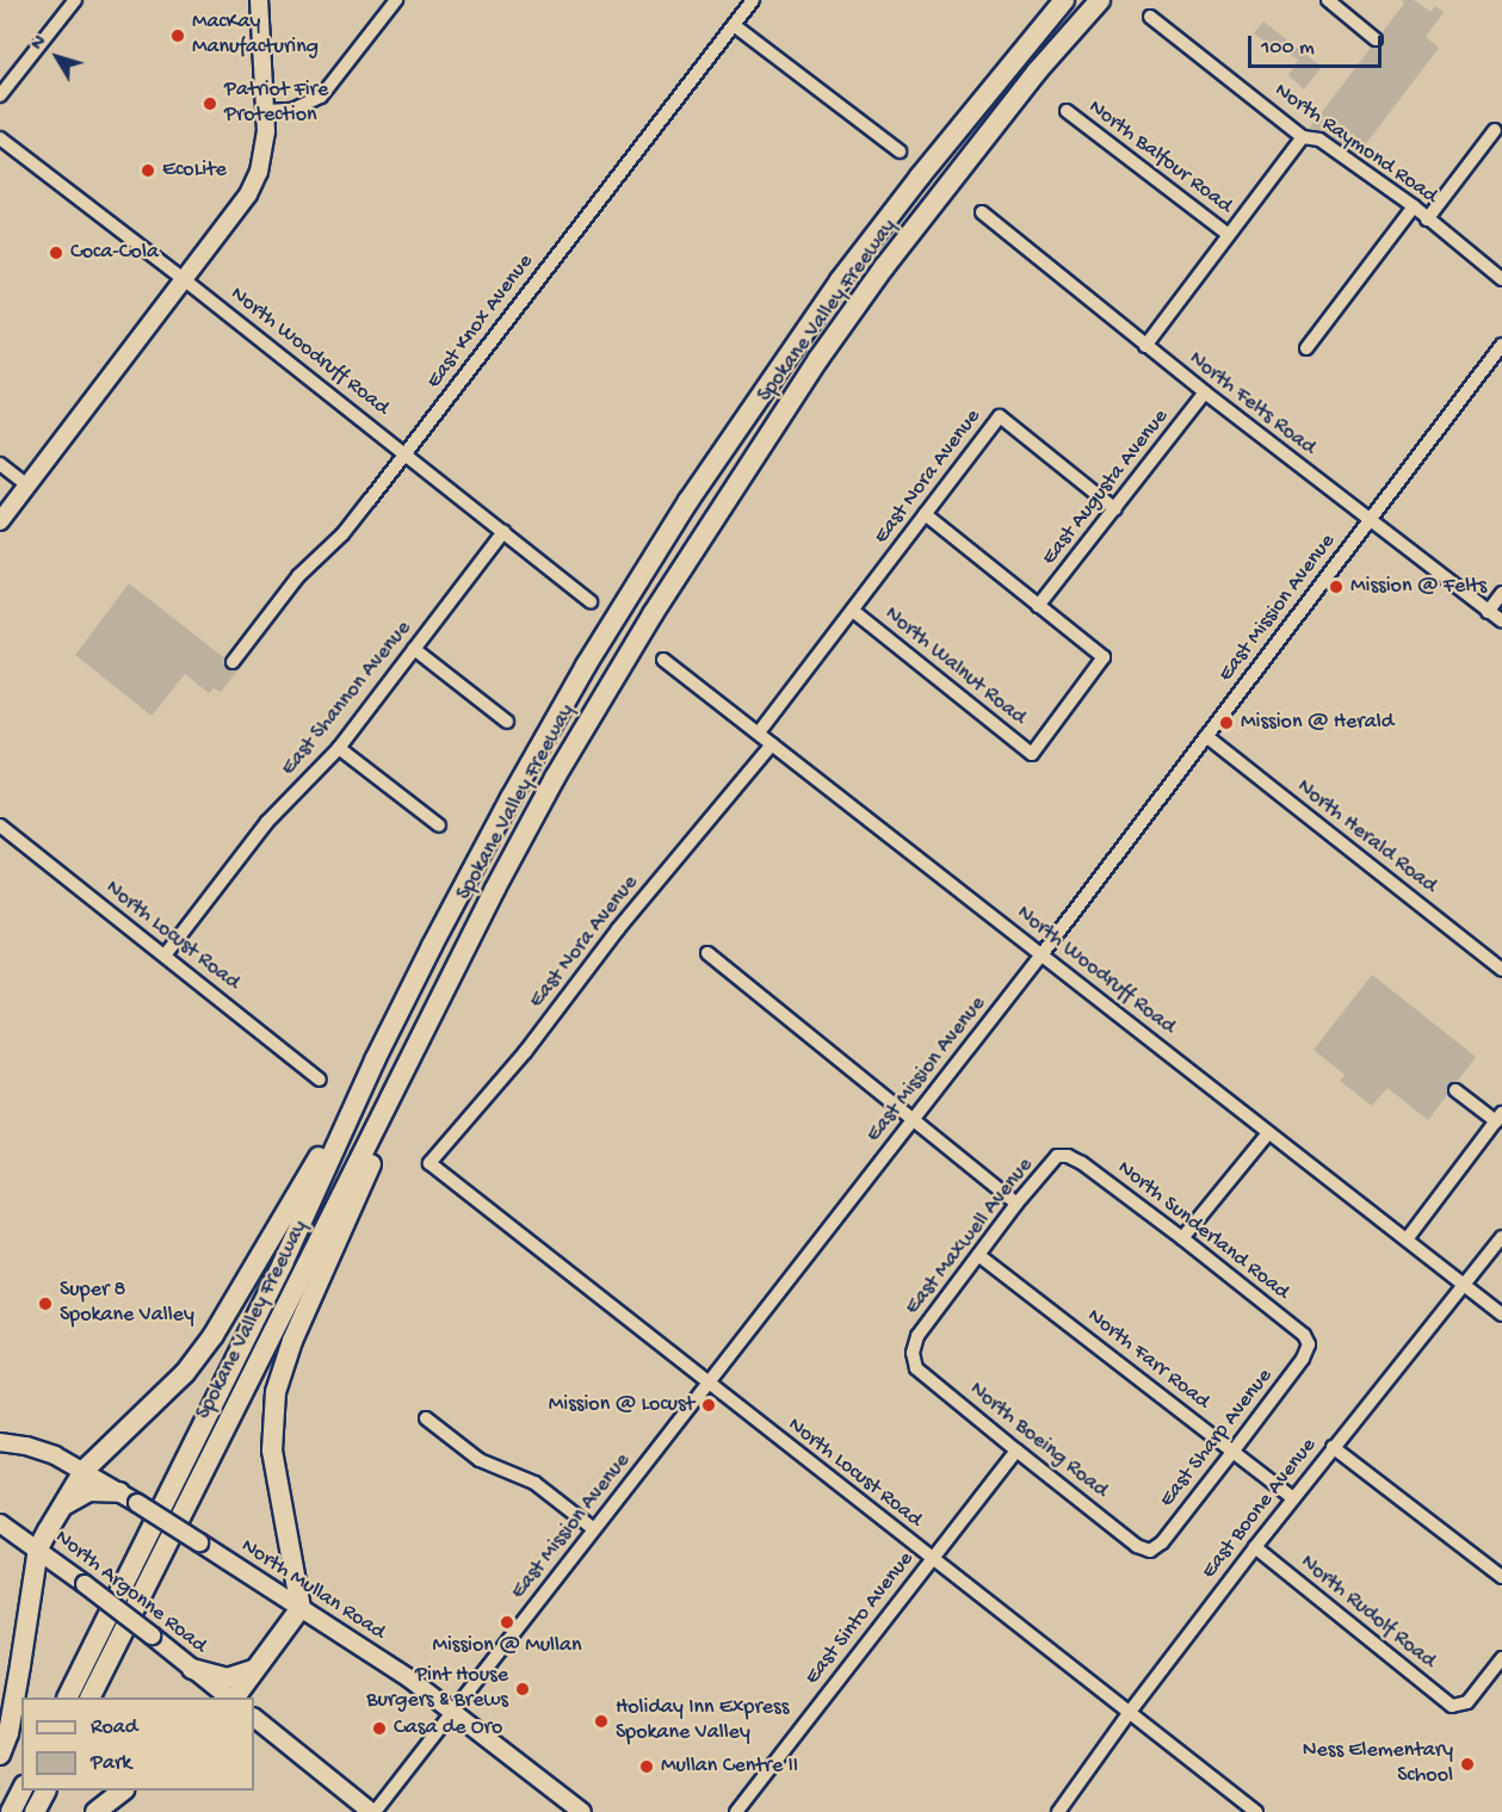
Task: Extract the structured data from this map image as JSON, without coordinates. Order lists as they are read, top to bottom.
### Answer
{
  "streets": {
    "highway": ["Spokane Valley Freeway"],
    "main road": ["North Mullan Road", "North Argonne Road"],
    "street": [
      "North Raymond Road",
      "North Balfour Road",
      "East Knox Avenue",
      "North Woodruff Road",
      "North Felts Road",
      "East Nora Avenue",
      "East Augusta Avenue",
      "East Mission Avenue",
      "North Walnut Road",
      "East Shannon Avenue",
      "North Herald Road",
      "North Locust Road",
      "North Sunderland Road",
      "East Maxwell Avenue",
      "North Farr Road",
      "East Sharp Avenue",
      "North Boeing Road",
      "East Boone Avenue",
      "North Rudolf Road",
      "East Sinto Avenue"
    ]
  },
  "crossings": [
    ["East Knox Avenue", "North Woodruff Road"],
    ["North Woodruff Road", "East Nora Avenue"],
    ["North Woodruff Road", "East Mission Avenue"],
    ["North Woodruff Road", "East Shannon Avenue"],
    ["North Woodruff Road", "East Boone Avenue"],
    ["North Felts Road", "East Augusta Avenue"],
    ["North Felts Road", "East Mission Avenue"],
    ["East Nora Avenue", "East Augusta Avenue"],
    ["East Nora Avenue", "North Walnut Road"],
    ["East Nora Avenue", "North Locust Road"],
    ["East Augusta Avenue", "North Walnut Road"],
    ["East Mission Avenue", "North Herald Road"],
    ["East Mission Avenue", "North Locust Road"],
    ["East Mission Avenue", "North Mullan Road"],
    ["East Shannon Avenue", "North Locust Road"],
    ["North Locust Road", "East Boone Avenue"],
    ["North Locust Road", "East Sinto Avenue"],
    ["North Sunderland Road", "East Maxwell Avenue"],
    ["North Sunderland Road", "East Sharp Avenue"],
    ["East Maxwell Avenue", "North Farr Road"],
    ["East Maxwell Avenue", "North Boeing Road"],
    ["North Farr Road", "East Sharp Avenue"],
    ["North Farr Road", "East Boone Avenue"],
    ["East Sharp Avenue", "North Boeing Road"],
    ["North Boeing Road", "East Sinto Avenue"],
    ["East Boone Avenue", "North Rudolf Road"]
  ],
  "places": [
    "MacKay Manufacturing",
    "Patriot Fire Protection",
    "EcoLite",
    "Coca-Cola",
    "Mission @ Felts",
    "Mission @ Herald",
    "Super 8 Spokane Valley",
    "Mission @ Locust",
    "Mission @ Mullan",
    "Pint House Burgers & Brews",
    "Holiday Inn Express Spokane Valley",
    "Casa de Oro",
    "Ness Elementary School",
    "Mullan Centre II"
  ],
  "legend": ["Road", "Park"],
  "scale_bar": "100 m",
  "north": "top left"
}
